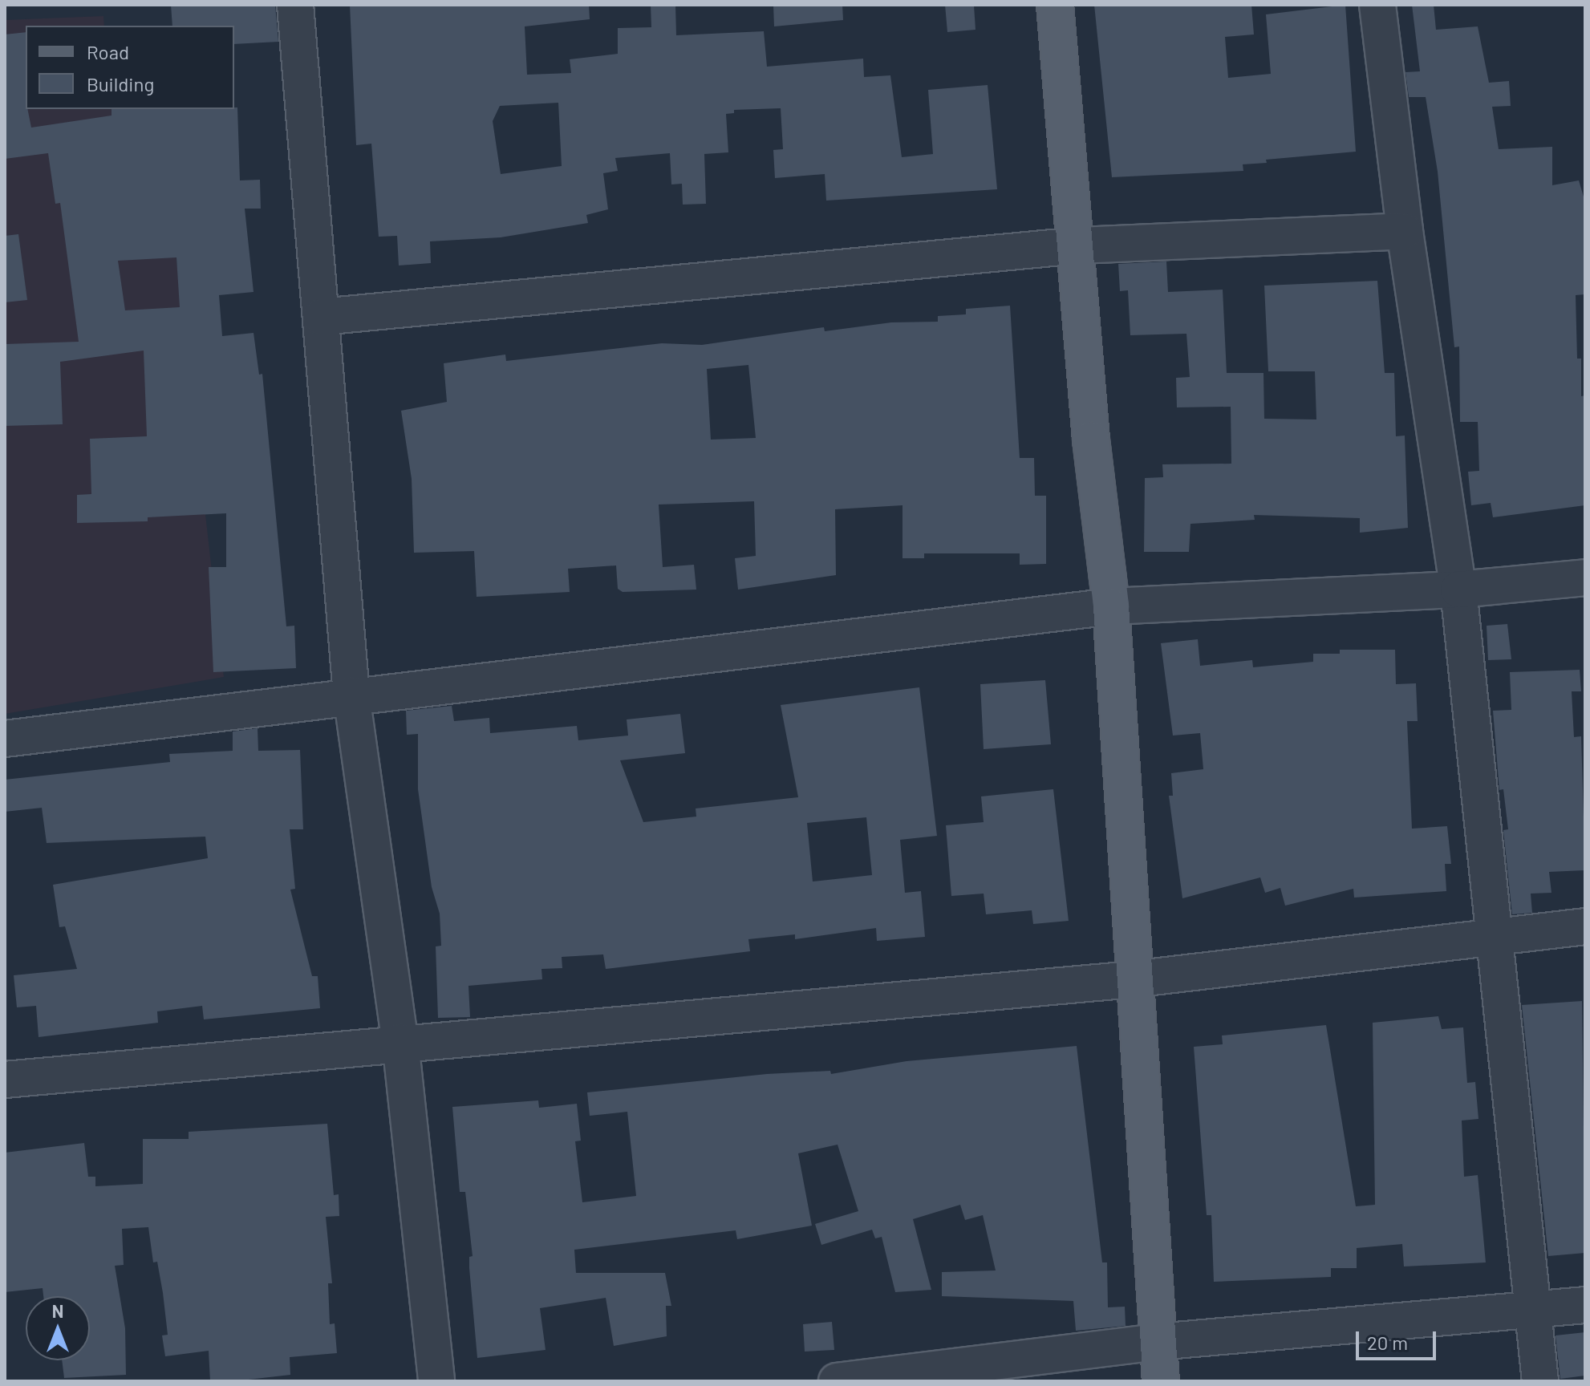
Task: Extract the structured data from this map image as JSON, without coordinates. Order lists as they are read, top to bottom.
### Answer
{
  "legend": ["Road", "Building"],
  "scale_bar": "20 m",
  "north": "top"
}
